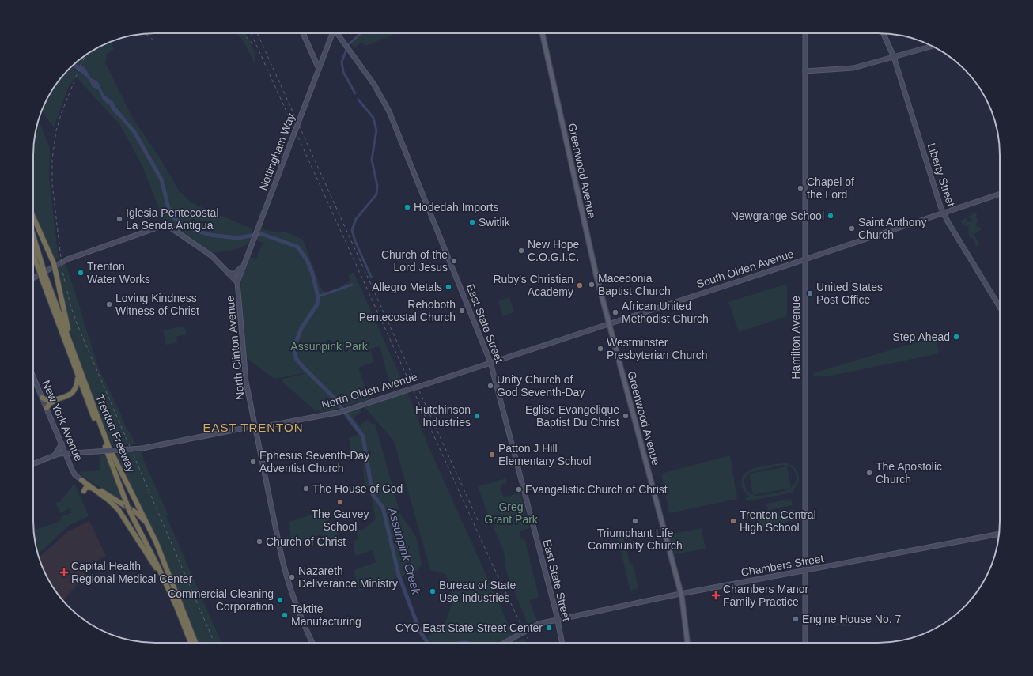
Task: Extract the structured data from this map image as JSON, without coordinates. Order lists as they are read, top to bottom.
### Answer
{
  "streets": {
    "highway": ["Trenton Freeway"],
    "main road": ["Greenwood Avenue"],
    "street": [
      "Nottingham Way",
      "Liberty Street",
      "South Olden Avenue",
      "East State Street",
      "Hamilton Avenue",
      "North Clinton Avenue",
      "North Olden Avenue",
      "New York Avenue",
      "Chambers Street"
    ]
  },
  "crossings": [
    ["Nottingham Way", "North Clinton Avenue"],
    ["Greenwood Avenue", "South Olden Avenue"],
    ["Greenwood Avenue", "Chambers Street"],
    ["Liberty Street", "South Olden Avenue"],
    ["South Olden Avenue", "East State Street"],
    ["South Olden Avenue", "Hamilton Avenue"],
    ["South Olden Avenue", "North Olden Avenue"],
    ["East State Street", "North Olden Avenue"],
    ["East State Street", "Chambers Street"],
    ["Hamilton Avenue", "Chambers Street"],
    ["North Clinton Avenue", "North Olden Avenue"],
    ["North Olden Avenue", "New York Avenue"]
  ],
  "districts": ["EAST TRENTON"],
  "water": ["Assunpink Creek"],
  "parks": ["Assunpink Park", "Greg Grant Park"],
  "places": {
    "other": [
      "Chapel of the Lord",
      "Hodedah Imports",
      "Newgrange School",
      "Iglesia Pentecostal La Senda Antigua",
      "Switlik",
      "Saint Anthony Church",
      "New Hope C.O.G.I.C.",
      "Church of the Lord Jesus",
      "Trenton Water Works",
      "Macedonia Baptist Church",
      "Ruby's Christian Academy",
      "Allegro Metals",
      "United States Post Office",
      "Loving Kindness Witness of Christ",
      "Rehoboth Pentecostal Church",
      "African United Methodist Church",
      "Step Ahead",
      "Westminster Presbyterian Church",
      "Unity Church of God Seventh-Day",
      "Hutchinson Industries",
      "Eglise Evangelique Baptist Du Christ",
      "Patton J Hill Elementary School",
      "Ephesus Seventh-Day Adventist Church",
      "The Apostolic Church",
      "The House of God",
      "Evangelistic Church of Christ",
      "The Garvey School",
      "Triumphant Life Community Church",
      "Trenton Central High School",
      "Church of Christ",
      "Nazareth Deliverance Ministry",
      "Bureau of State Use Industries",
      "Commercial Cleaning Corporation",
      "Tektite Manufacturing",
      "Engine House No. 7",
      "CYO East State Street Center"
    ],
    "health": ["Capital Health Regional Medical Center", "Chambers Manor Family Practice"]
  }
}
